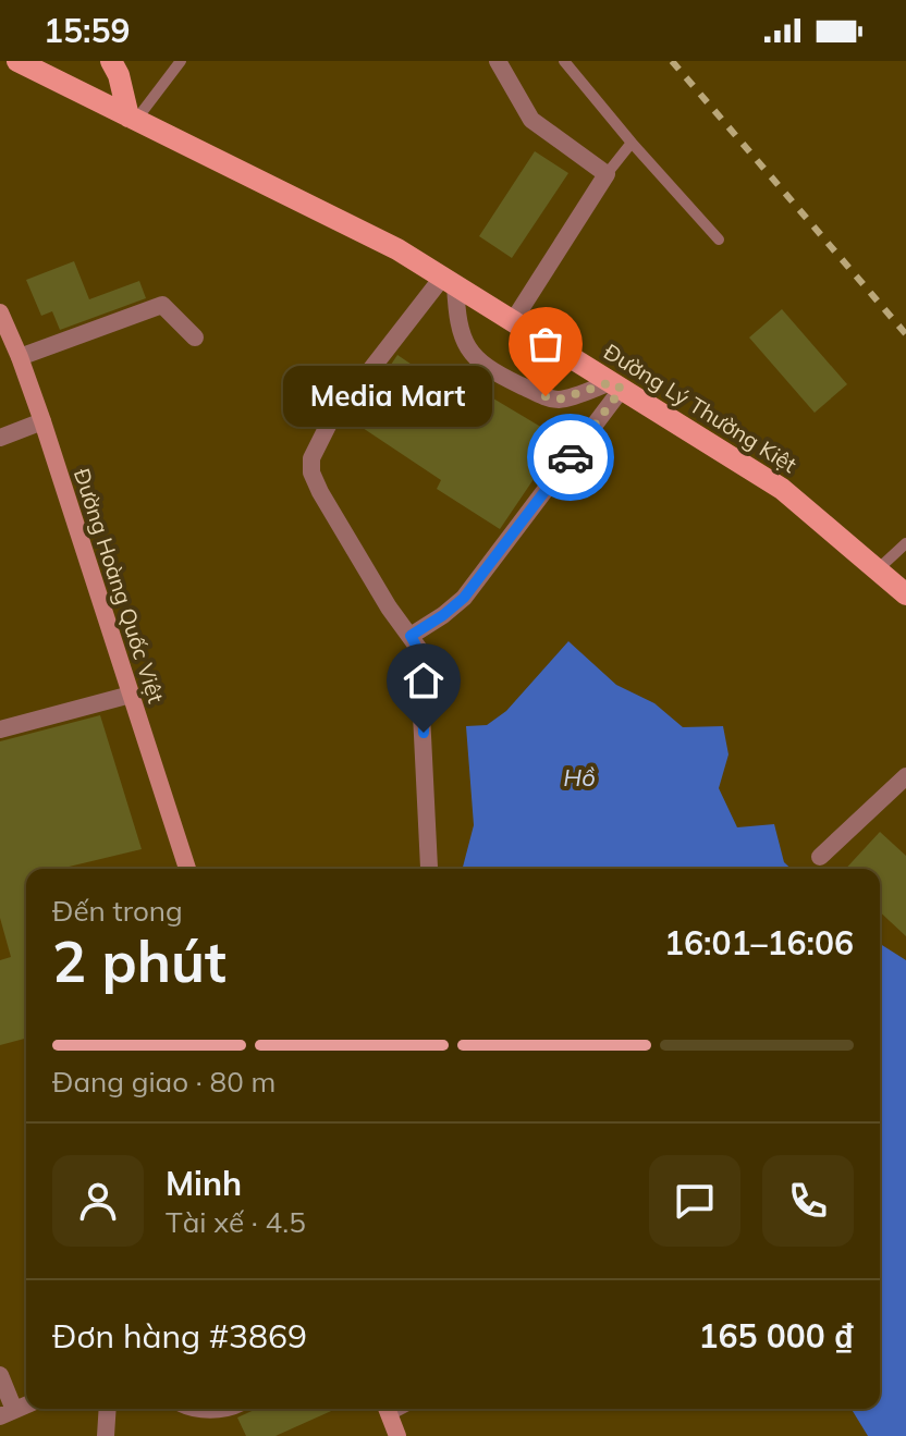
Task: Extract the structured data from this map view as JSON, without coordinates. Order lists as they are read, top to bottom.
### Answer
{
  "streets": {
    "main road": ["Đường Lý Thường Kiệt", "Đường Hoàng Quốc Việt"]
  },
  "water": ["Hồ"],
  "places": ["Media Mart"],
  "page": {
    "status": "15:59",
    "bubble": "Media Mart",
    "heading": ["2 phút", "Đến trong", "16:01–16:06"],
    "panel": [
      "Minh",
      "Tài xế · 4.5",
      "Đơn hàng #3869",
      "165 000 ₫"
    ],
    "bar": "Đang giao · 80 m"
  }
}
